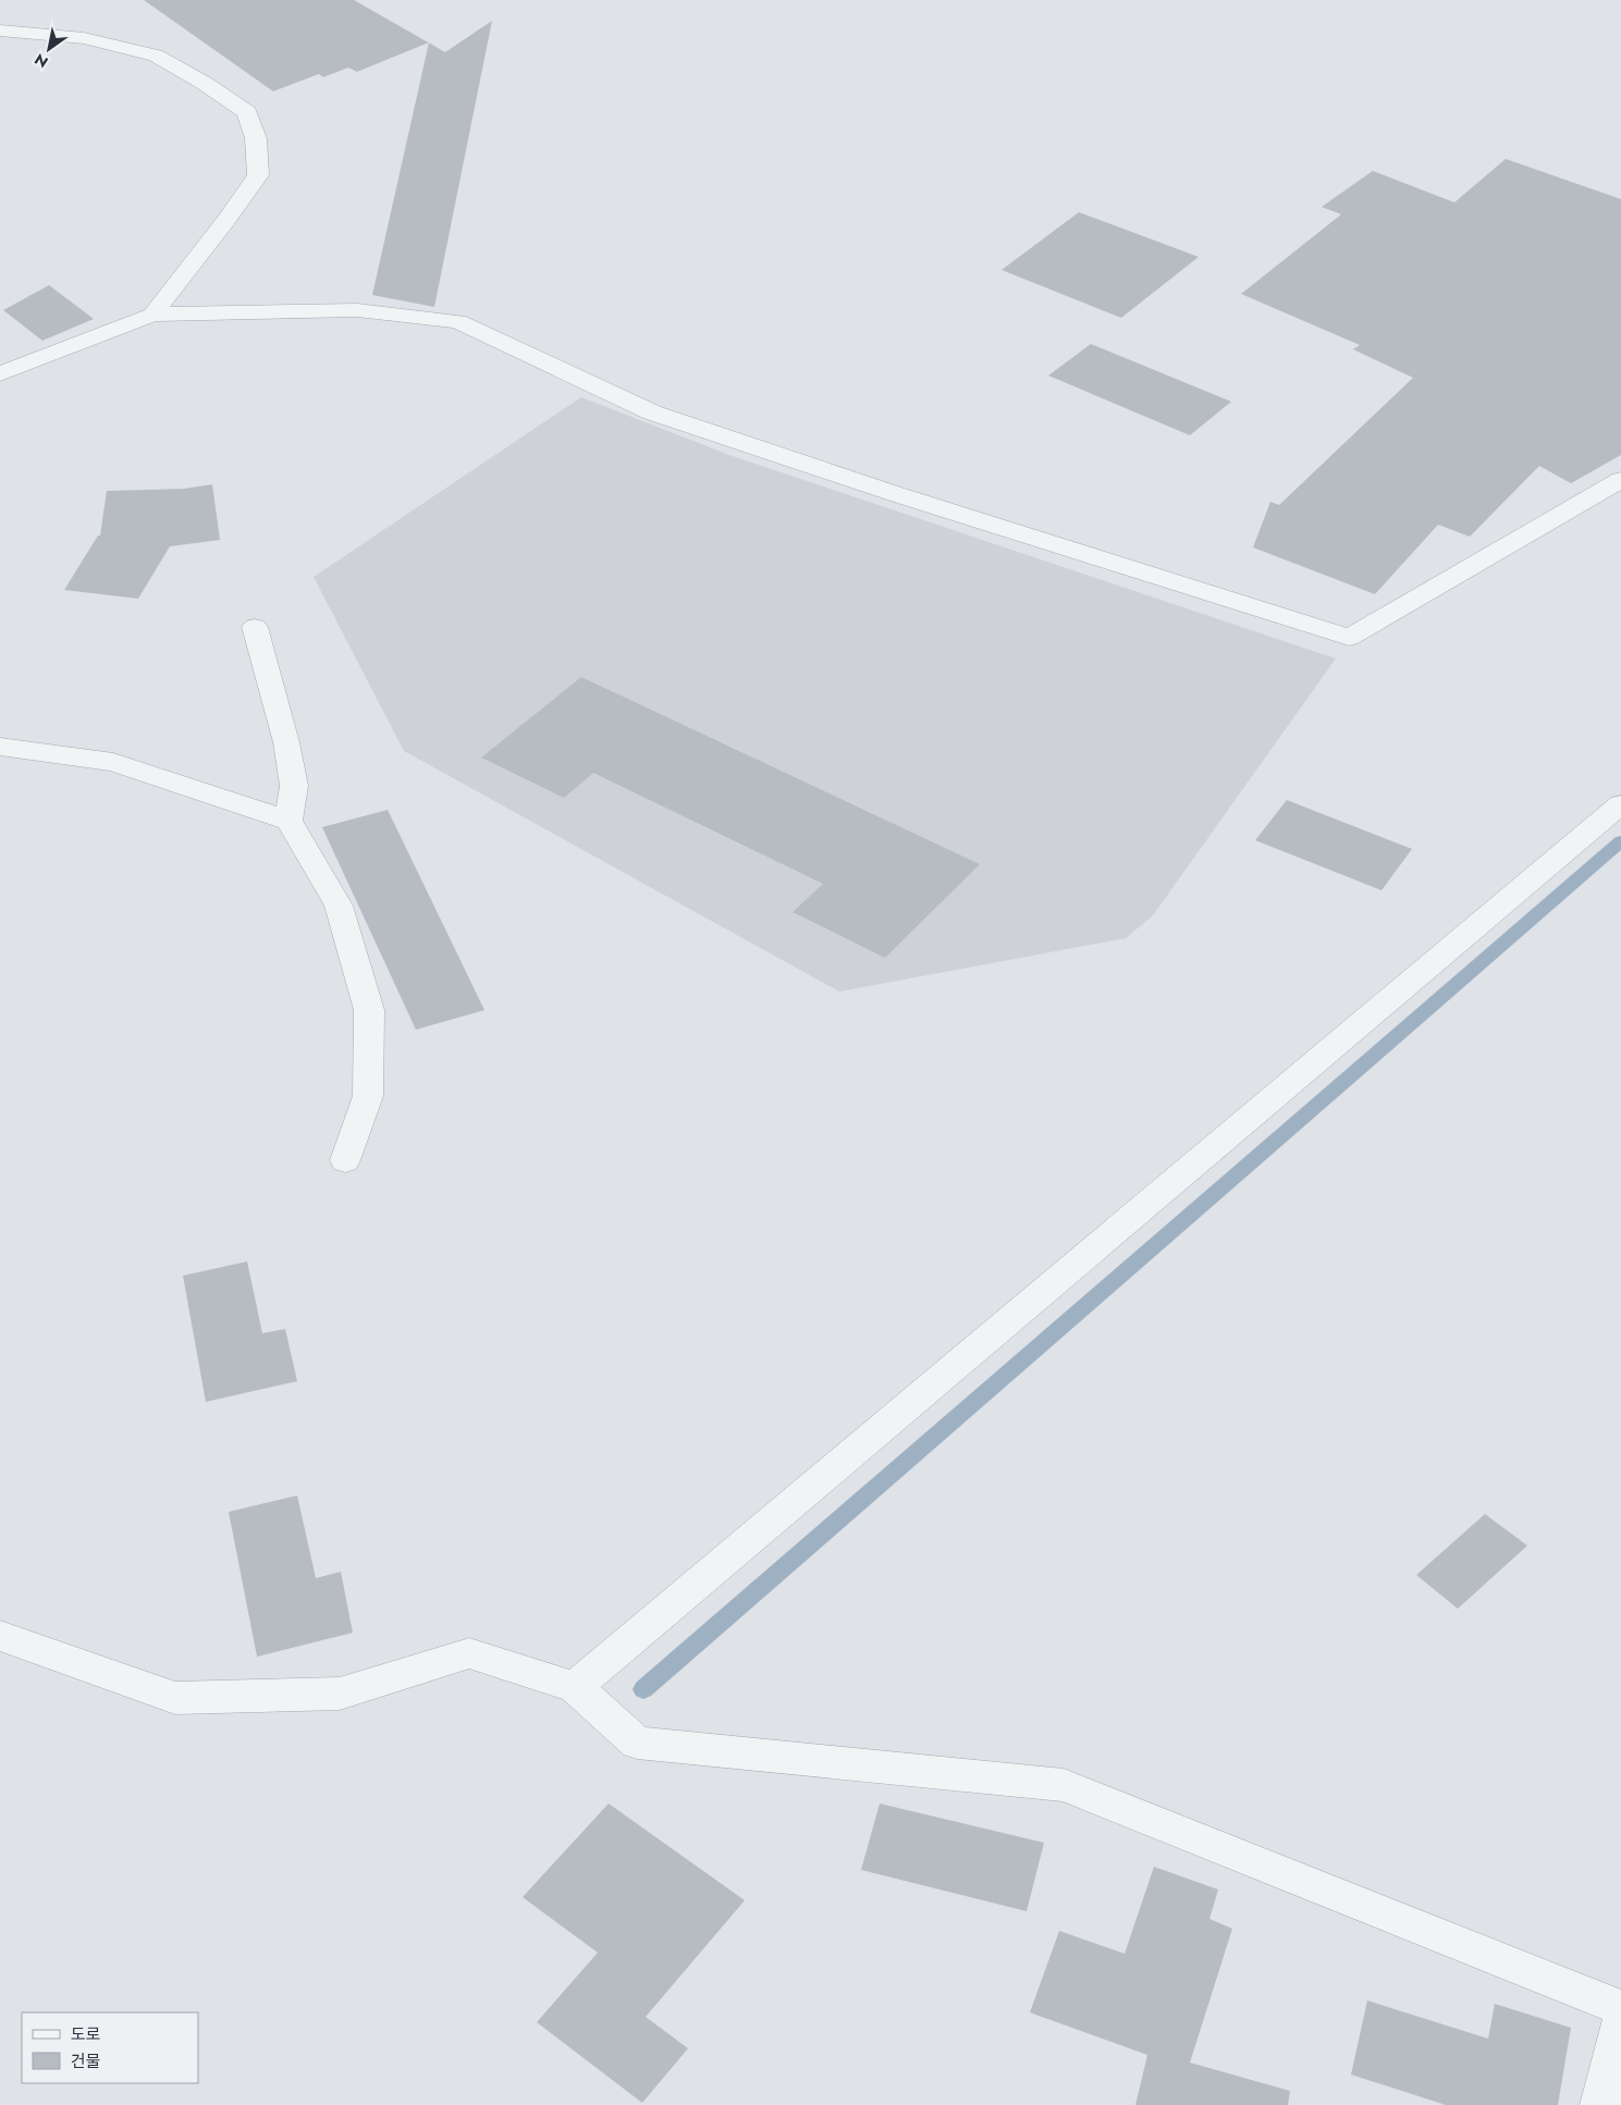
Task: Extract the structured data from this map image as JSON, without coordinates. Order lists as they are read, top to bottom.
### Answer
{
  "legend": ["도로", "건물"],
  "north": "bottom left"
}
